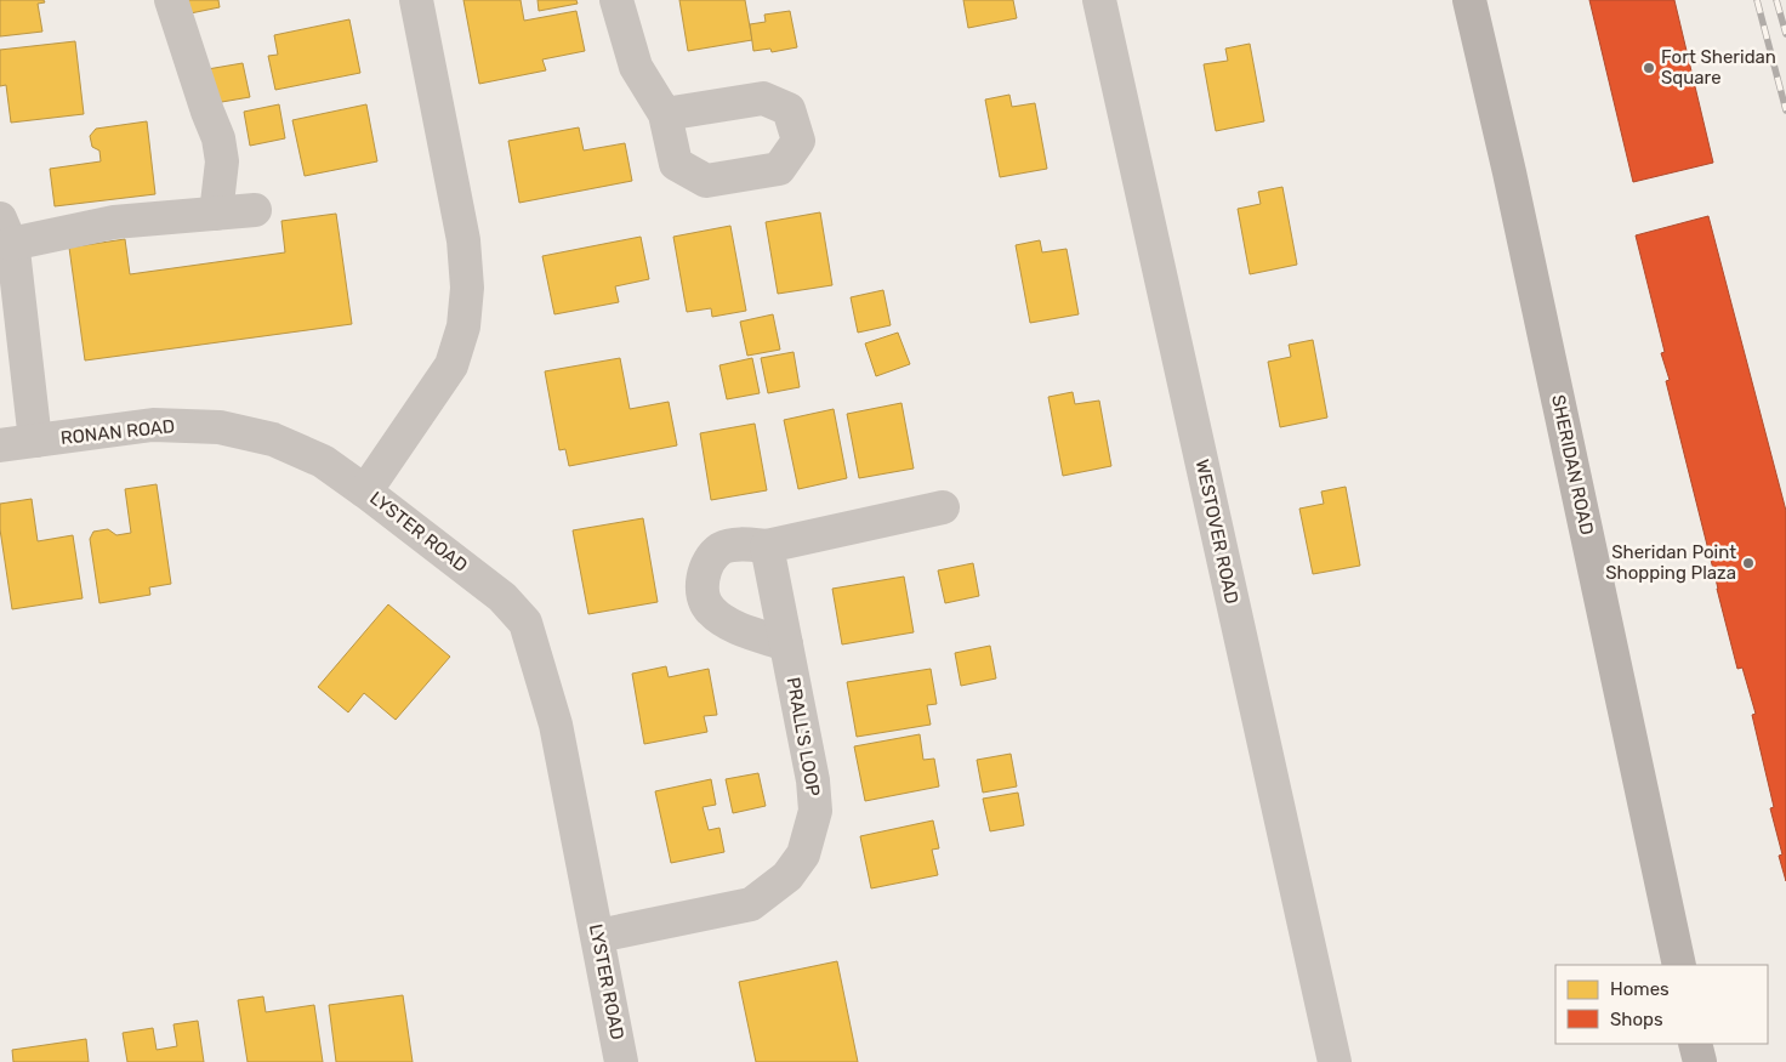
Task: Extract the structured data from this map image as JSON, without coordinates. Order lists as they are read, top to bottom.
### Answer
{
  "streets": {
    "main road": ["SHERIDAN ROAD"],
    "street": [
      "RONAN ROAD",
      "LYSTER ROAD",
      "WESTOVER ROAD",
      "PRALL'S LOOP"
    ]
  },
  "crossings": [
    ["RONAN ROAD", "LYSTER ROAD"],
    ["LYSTER ROAD", "PRALL'S LOOP"]
  ],
  "places": ["Fort Sheridan Square", "Sheridan Point Shopping Plaza"],
  "legend": ["Homes", "Shops"]
}
